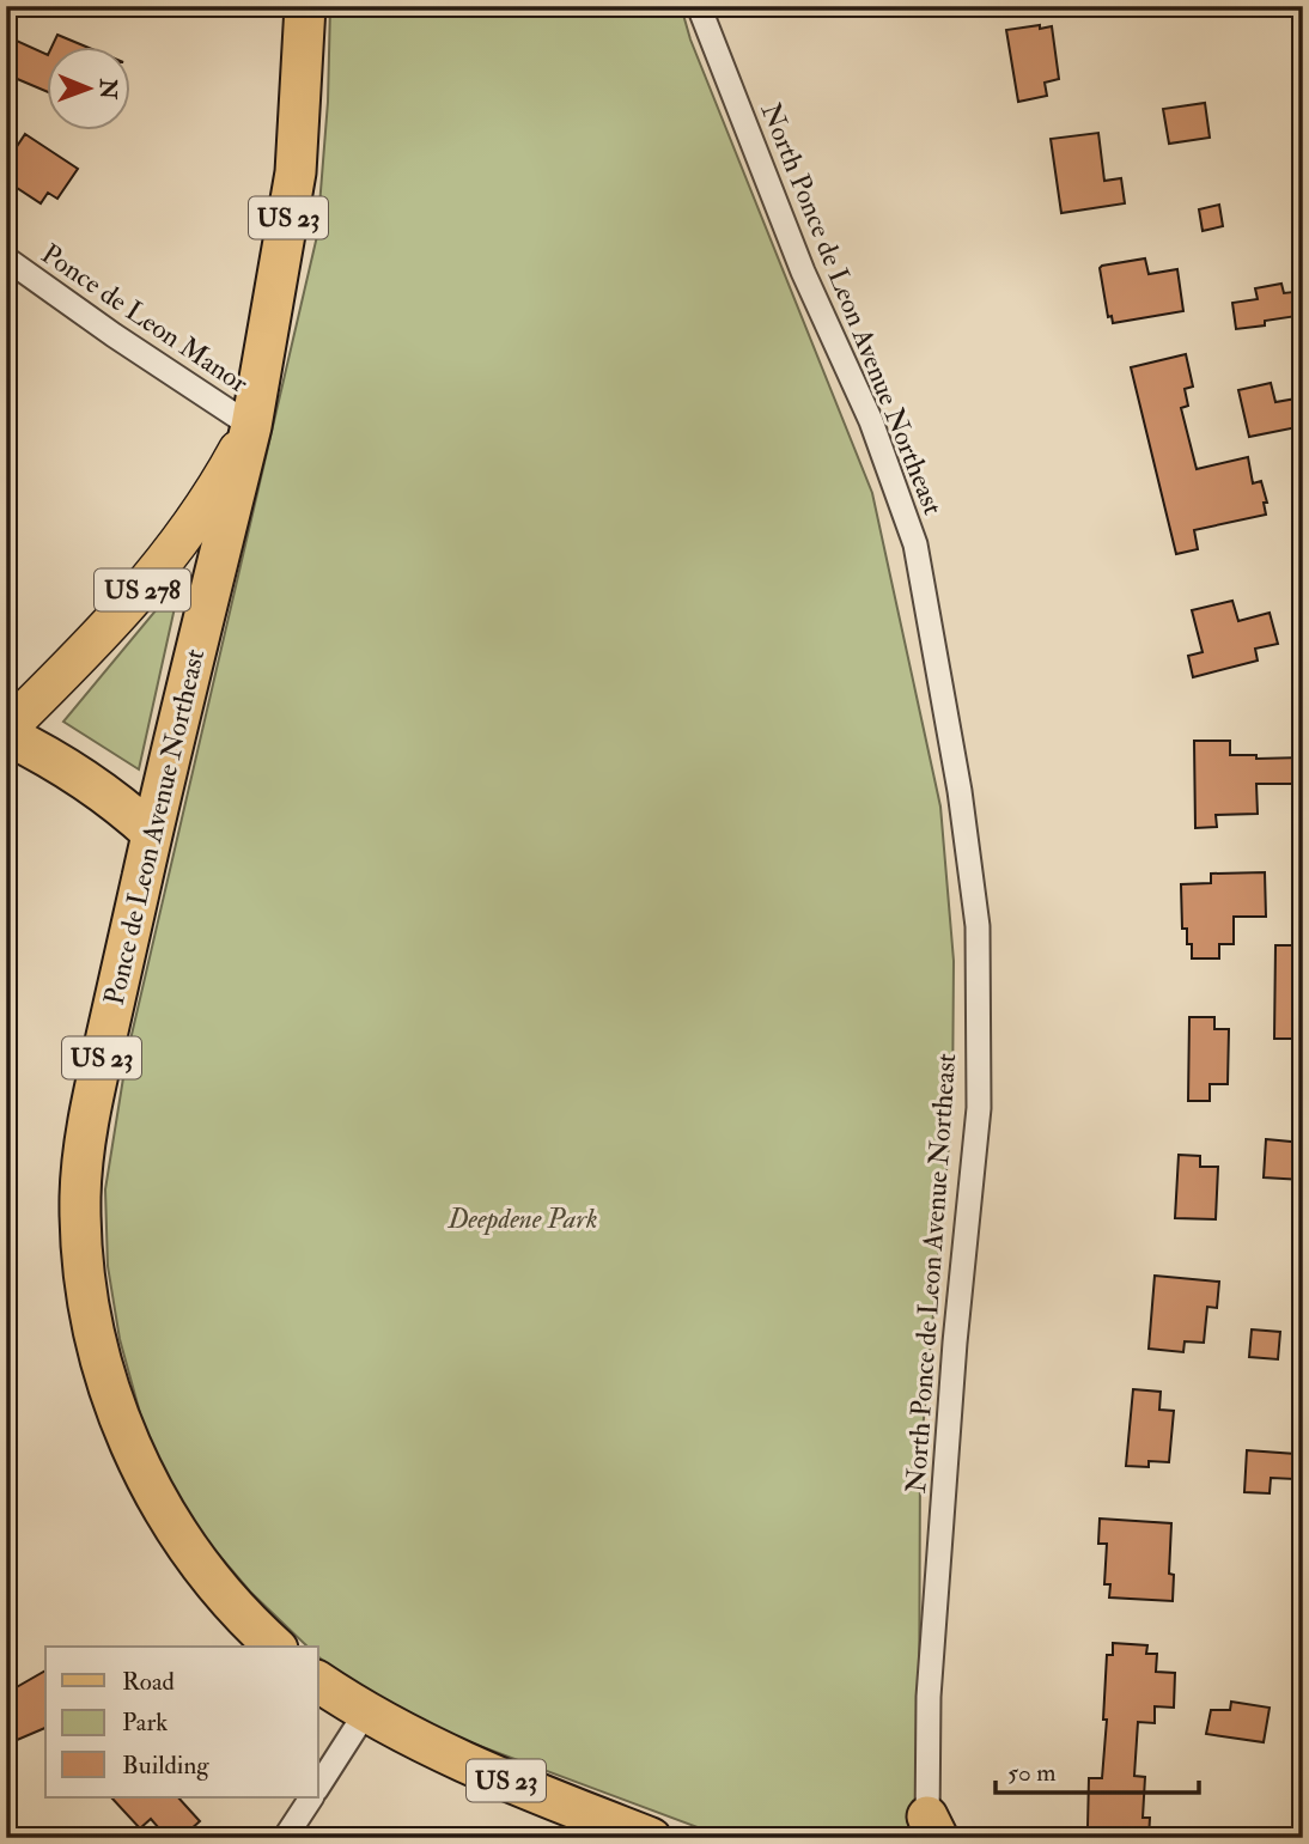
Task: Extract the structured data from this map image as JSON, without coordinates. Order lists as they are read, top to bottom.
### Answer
{
  "streets": {
    "highway": ["US 23", "Ponce de Leon Avenue Northeast"],
    "main road": ["US 278"],
    "street": ["North Ponce de Leon Avenue Northeast", "Ponce de Leon Manor"]
  },
  "crossings": [
    ["Ponce de Leon Manor", "US 278"],
    ["Ponce de Leon Manor", "Ponce de Leon Avenue Northeast"],
    ["US 278", "Ponce de Leon Avenue Northeast"]
  ],
  "parks": ["Deepdene Park"],
  "legend": ["Road", "Park", "Building"],
  "scale_bar": "50 m",
  "north": "right"
}
